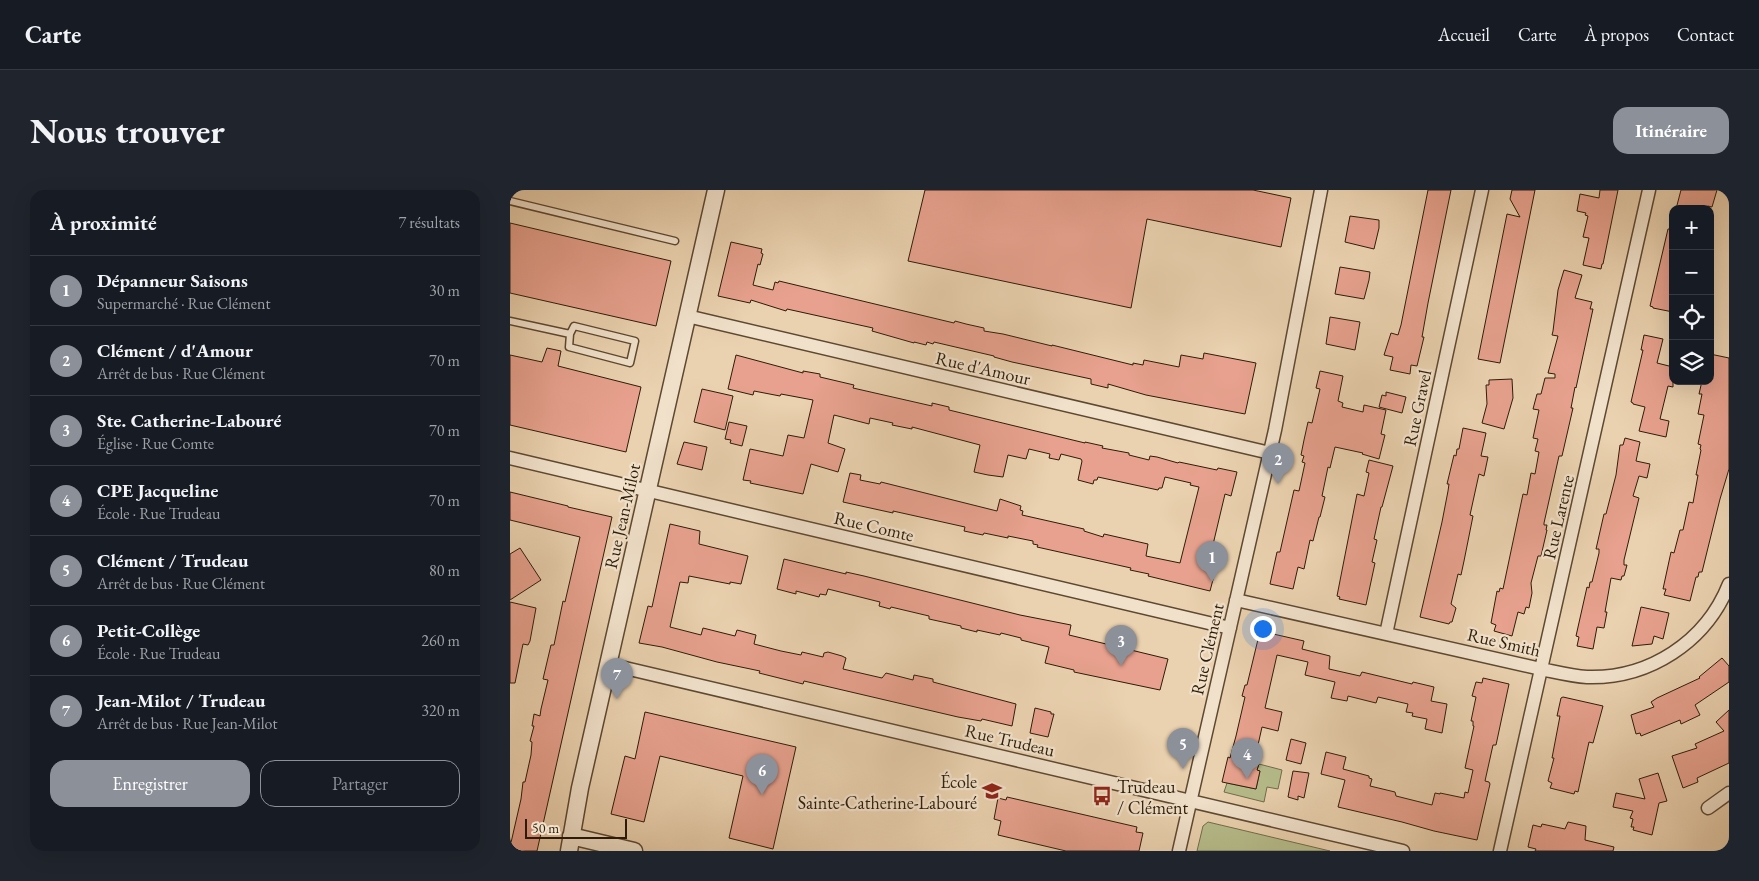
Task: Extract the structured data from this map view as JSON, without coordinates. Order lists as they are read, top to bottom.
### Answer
{
  "streets": {
    "street": [
      "Rue d'Amour",
      "Rue Gravel",
      "Rue Jean-Milot",
      "Rue Larente",
      "Rue Comte",
      "Rue Smith",
      "Rue Clément",
      "Rue Trudeau"
    ]
  },
  "crossings": [
    ["Rue d'Amour", "Rue Jean-Milot"],
    ["Rue d'Amour", "Rue Clément"],
    ["Rue Gravel", "Rue Smith"],
    ["Rue Jean-Milot", "Rue Comte"],
    ["Rue Jean-Milot", "Rue Trudeau"],
    ["Rue Larente", "Rue Smith"],
    ["Rue Comte", "Rue Clément"],
    ["Rue Smith", "Rue Clément"],
    ["Rue Clément", "Rue Trudeau"]
  ],
  "places": {
    "school or university": ["École Sainte-Catherine-Labouré"],
    "bus stop": ["Trudeau / Clément"]
  },
  "scale_bar": "50 m",
  "page": {
    "header": "Carte",
    "nav": [
      "Accueil",
      "Carte",
      "À propos",
      "Contact"
    ],
    "buttons": [
      "Itinéraire",
      ["Enregistrer", "Partager"]
    ],
    "title": "Nous trouver",
    "heading": ["À proximité", "7 résultats"],
    "map_buttons": ["+", "−"],
    "list": [
      {
        "mark": "1",
        "name": "Dépanneur Saisons",
        "note": "Supermarché · Rue Clément",
        "value": "30 m"
      },
      {
        "mark": "2",
        "name": "Clément / d'Amour",
        "note": "Arrêt de bus · Rue Clément",
        "value": "70 m"
      },
      {
        "mark": "3",
        "name": "Ste. Catherine-Labouré",
        "note": "Église · Rue Comte",
        "value": "70 m"
      },
      {
        "mark": "4",
        "name": "CPE Jacqueline",
        "note": "École · Rue Trudeau",
        "value": "70 m"
      },
      {
        "mark": "5",
        "name": "Clément / Trudeau",
        "note": "Arrêt de bus · Rue Clément",
        "value": "80 m"
      },
      {
        "mark": "6",
        "name": "Petit-Collège",
        "note": "École · Rue Trudeau",
        "value": "260 m"
      },
      {
        "mark": "7",
        "name": "Jean-Milot / Trudeau",
        "note": "Arrêt de bus · Rue Jean-Milot",
        "value": "320 m"
      }
    ],
    "pins": [
      "2",
      "1",
      "3",
      "7",
      "5",
      "4",
      "6"
    ],
    "scale": "50 m"
  }
}
